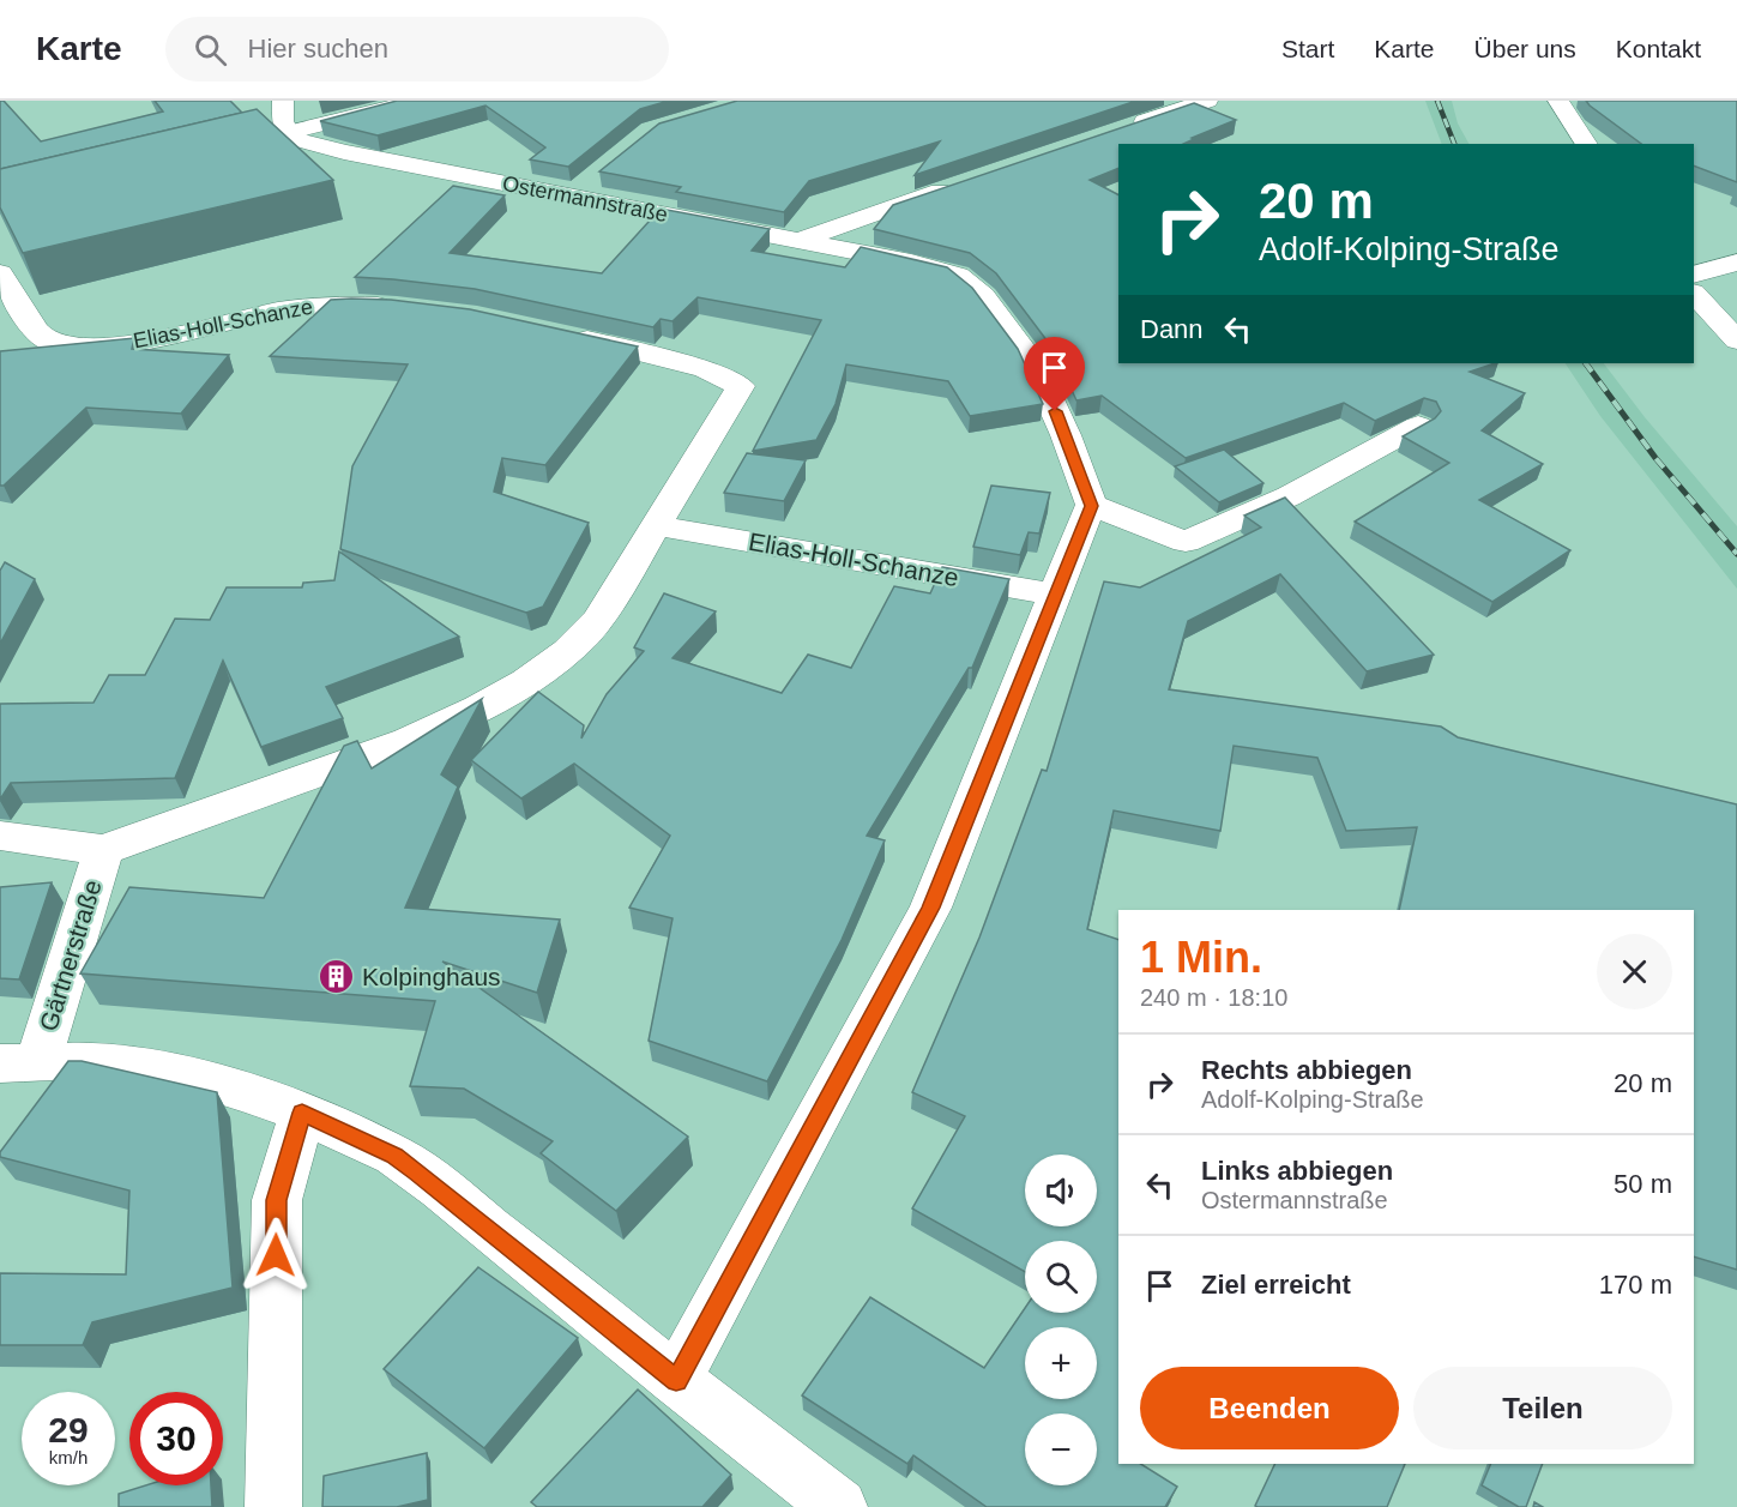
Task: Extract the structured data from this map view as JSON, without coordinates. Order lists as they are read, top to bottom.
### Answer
{
  "streets": {
    "street": ["Ostermannstraße", "Elias-Holl-Schanze", "Gärtnerstraße"]
  },
  "places": {
    "building": ["Kolpinghaus"]
  },
  "page": {
    "header": "Karte",
    "search": "Hier suchen",
    "nav": [
      "Start",
      "Karte",
      "Über uns",
      "Kontakt"
    ],
    "turn": ["20 m", "Adolf-Kolping-Straße"],
    "then": "Dann",
    "heading": ["1 Min.", "240 m · 18:10"],
    "list": [
      {
        "name": "Rechts abbiegen",
        "note": "Adolf-Kolping-Straße",
        "value": "20 m"
      },
      {
        "name": "Links abbiegen",
        "note": "Ostermannstraße",
        "value": "50 m"
      },
      {
        "name": "Ziel erreicht",
        "value": "170 m"
      }
    ],
    "map_buttons": ["+", "−"],
    "buttons": ["Beenden", "Teilen"],
    "speed": "29 km/h",
    "limit": "30"
  }
}
